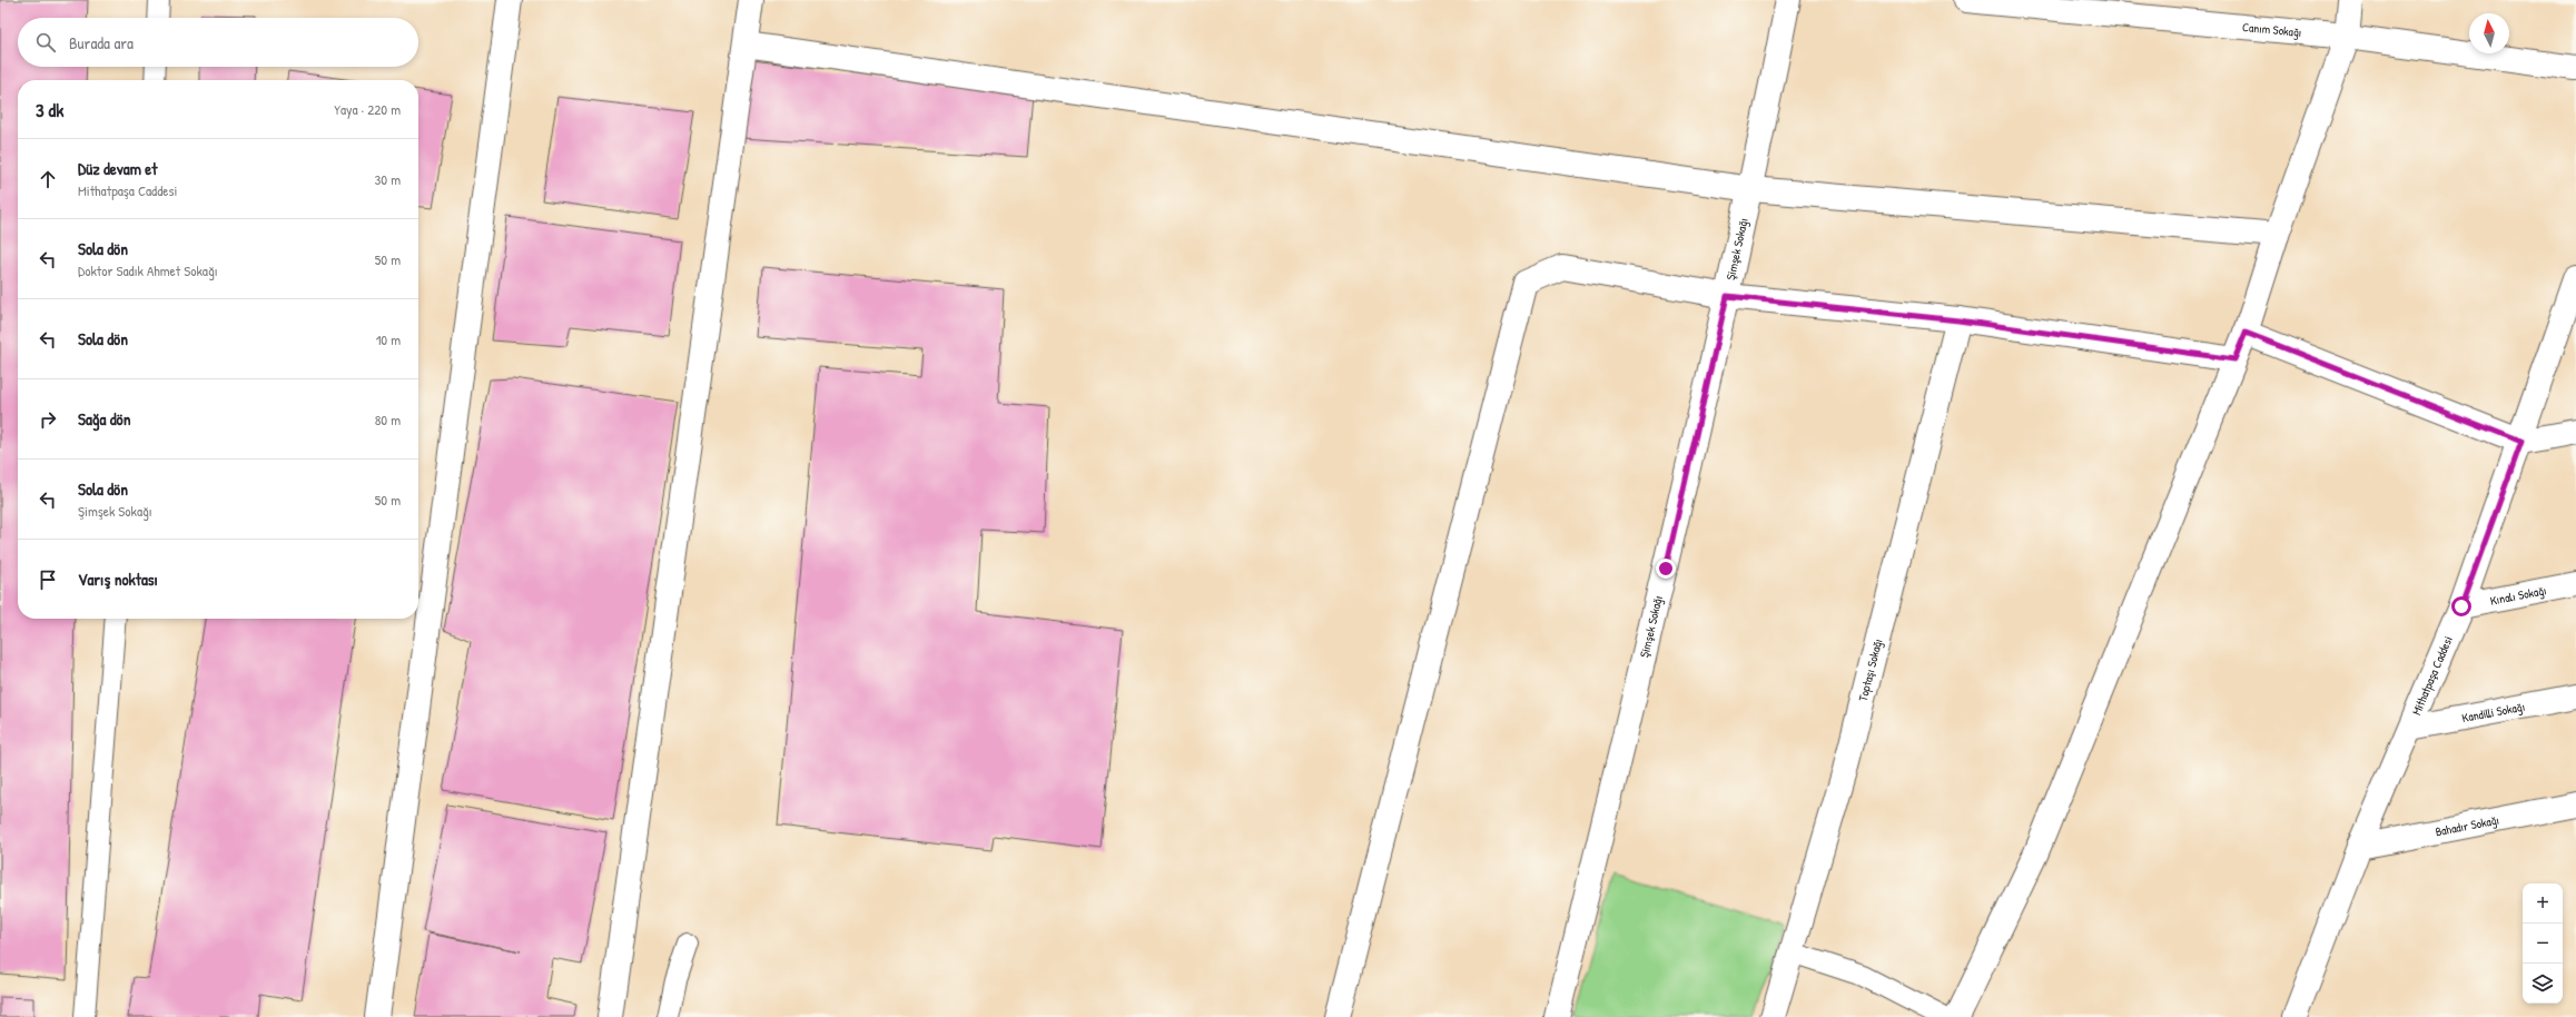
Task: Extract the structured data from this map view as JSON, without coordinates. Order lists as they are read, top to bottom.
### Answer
{
  "streets": {
    "street": [
      "Canım Sokağı",
      "Şimşek Sokağı",
      "Kınalı Sokağı",
      "Toptaşı Sokağı",
      "Mithatpaşa Caddesi",
      "Kandilli Sokağı",
      "Bahadır Sokağı"
    ]
  },
  "crossings": [
    ["Kınalı Sokağı", "Mithatpaşa Caddesi"],
    ["Mithatpaşa Caddesi", "Kandilli Sokağı"],
    ["Mithatpaşa Caddesi", "Bahadır Sokağı"]
  ],
  "north": "top",
  "page": {
    "search": "Burada ara",
    "heading": ["3 dk", "Yaya · 220 m"],
    "list": [
      ["Düz devam et", "Mithatpaşa Caddesi", "30 m"],
      ["Sola dön", "Doktor Sadık Ahmet Sokağı", "50 m"],
      ["Sola dön", "10 m"],
      ["Sağa dön", "80 m"],
      ["Sola dön", "Şimşek Sokağı", "50 m"],
      "Varış noktası"
    ],
    "map_buttons": ["+", "−"]
  }
}
